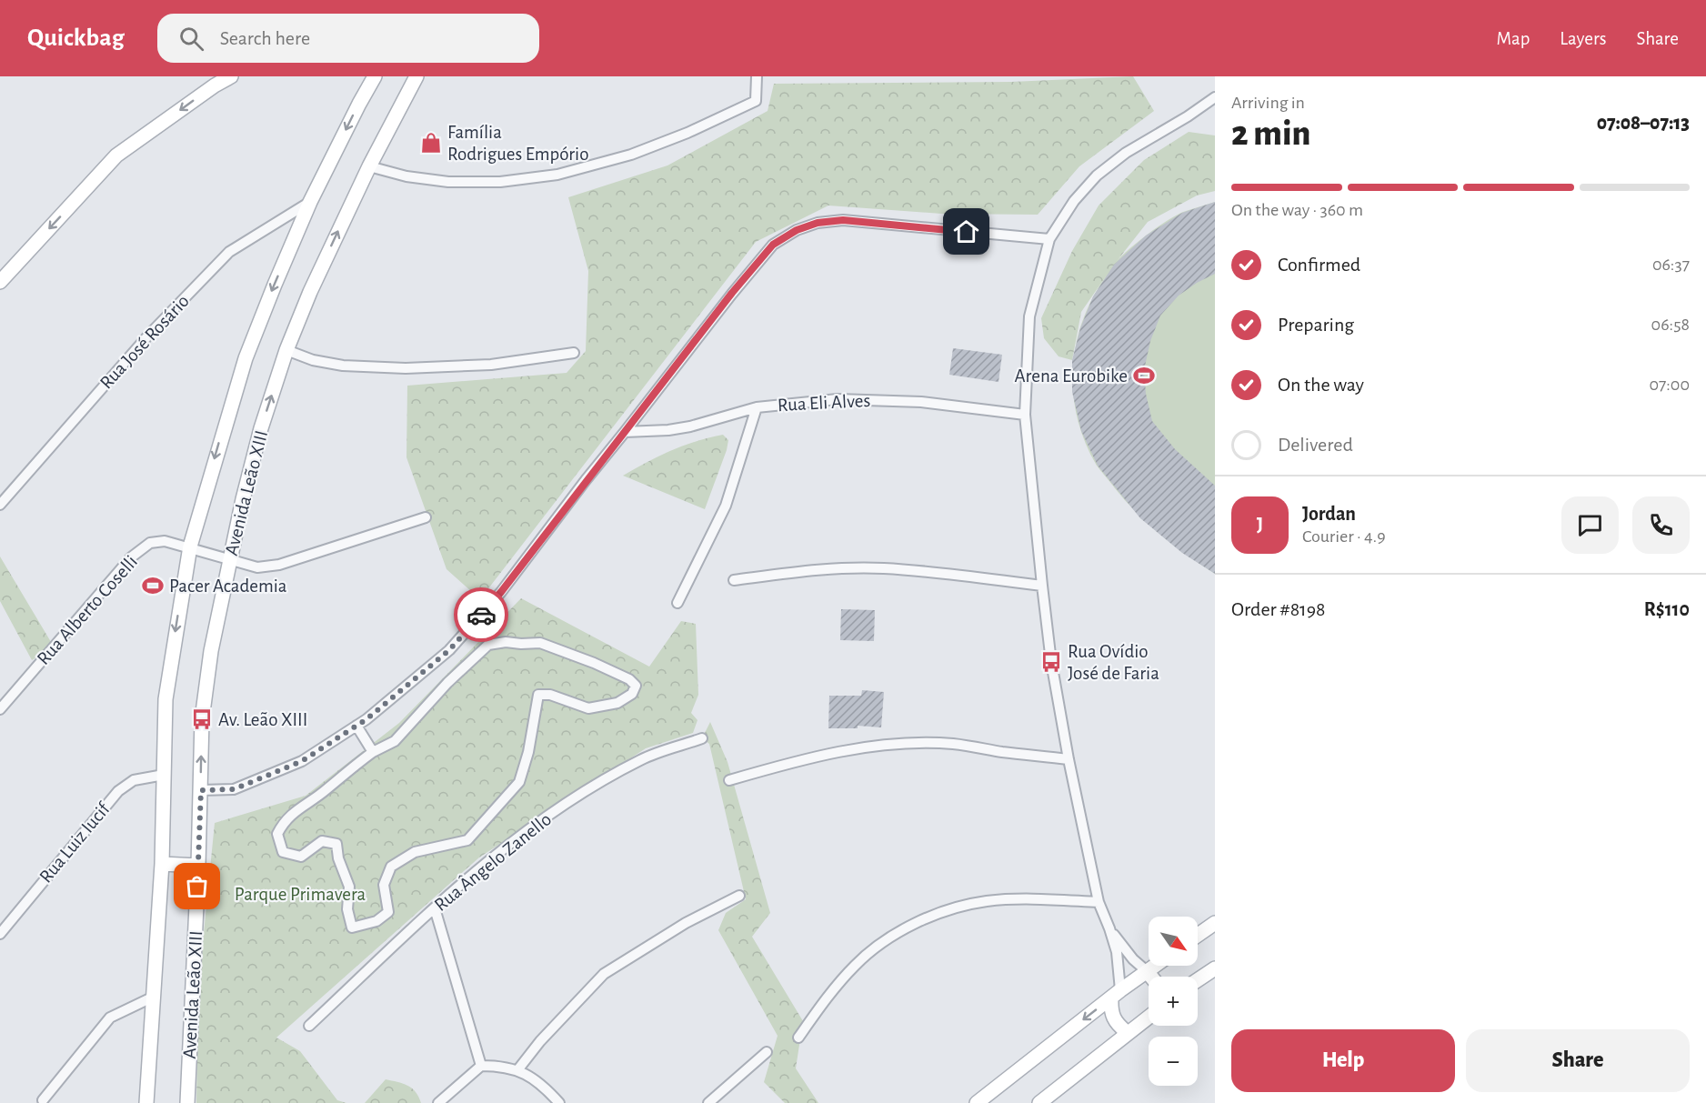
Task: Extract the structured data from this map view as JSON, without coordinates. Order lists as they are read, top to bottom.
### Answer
{
  "streets": {
    "main road": ["Avenida Leão XIII"],
    "street": [
      "Rua José Rosário",
      "Rua Eli Alves",
      "Rua Alberto Coselli",
      "Rua Luiz Iucif",
      "Rua Ângelo Zanello"
    ]
  },
  "crossings": [
    ["Rua José Rosário", "Avenida Leão XIII"],
    ["Avenida Leão XIII", "Rua Alberto Coselli"],
    ["Avenida Leão XIII", "Rua Luiz Iucif"]
  ],
  "parks": ["Parque Primavera"],
  "places": {
    "shop": ["Família Rodrigues Empório"],
    "sports": ["Arena Eurobike", "Pacer Academia"],
    "bus stop": ["Rua Ovídio José de Faria", "Av. Leão XIII"]
  },
  "north": "bottom right",
  "page": {
    "header": "Quickbag",
    "search": "Search here",
    "nav": ["Map", "Layers", "Share"],
    "heading": ["2 min", "Arriving in", "07:08–07:13"],
    "panel": [
      "Jordan",
      "Courier · 4.9",
      "Order #8198",
      "R$110"
    ],
    "bar": "On the way · 360 m",
    "list": [
      ["Confirmed", "06:37"],
      ["Preparing", "06:58"],
      ["On the way", "07:00"],
      "Delivered"
    ],
    "round": "J",
    "map_buttons": ["+", "−"],
    "buttons": ["Help", "Share"]
  }
}
